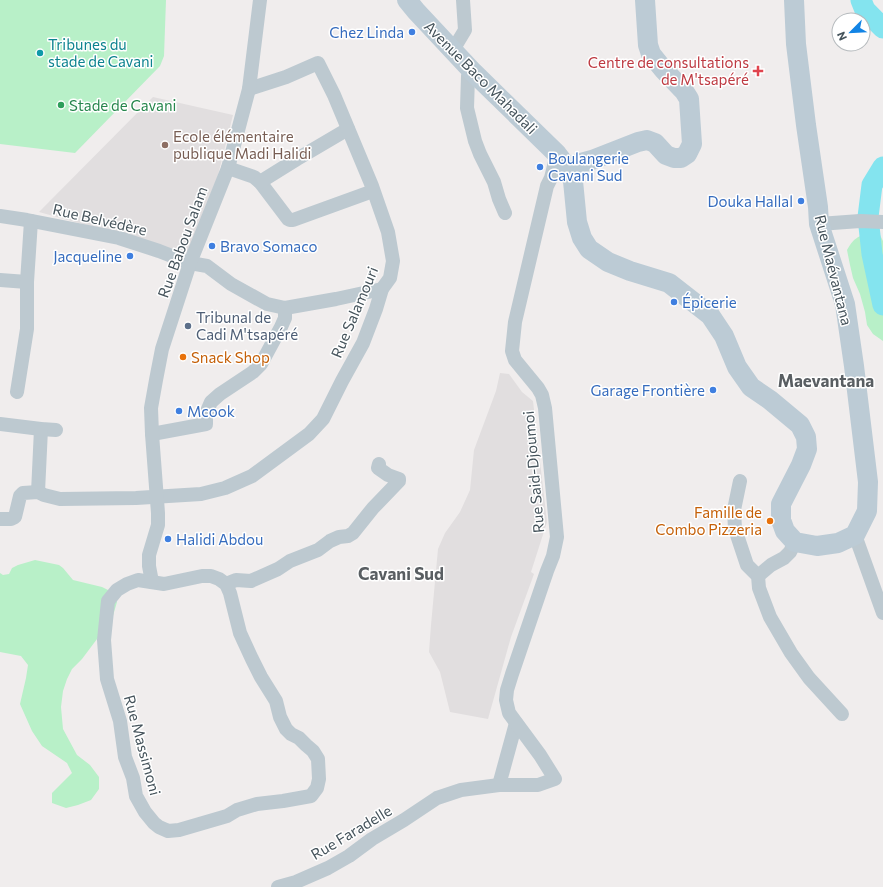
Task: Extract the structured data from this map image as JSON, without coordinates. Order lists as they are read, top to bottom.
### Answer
{
  "streets": {
    "street": [
      "Avenue Baco Mahadali",
      "Rue Belvédère",
      "Rue Babou Salam",
      "Rue Maévantana",
      "Rue Salamouri",
      "Rue Said-Djoumoi",
      "Rue Massimoni",
      "Rue Faradelle"
    ]
  },
  "crossings": [
    ["Avenue Baco Mahadali", "Rue Said-Djoumoi"],
    ["Rue Belvédère", "Rue Babou Salam"],
    ["Rue Babou Salam", "Rue Salamouri"],
    ["Rue Said-Djoumoi", "Rue Faradelle"]
  ],
  "districts": ["Maevantana", "Cavani Sud"],
  "places": {
    "other": [
      "Chez Linda",
      "Tribunes du stade de Cavani",
      "Stade de Cavani",
      "Ecole élémentaire publique Madi Halidi",
      "Boulangerie Cavani Sud",
      "Douka Hallal",
      "Bravo Somaco",
      "Jacqueline",
      "Épicerie",
      "Tribunal de Cadi M'tsapéré",
      "Snack Shop",
      "Garage Frontière",
      "Mcook",
      "Famille de Combo Pizzeria",
      "Halidi Abdou"
    ],
    "health": ["Centre de consultations de M'tsapéré"]
  },
  "north": "bottom left"
}
